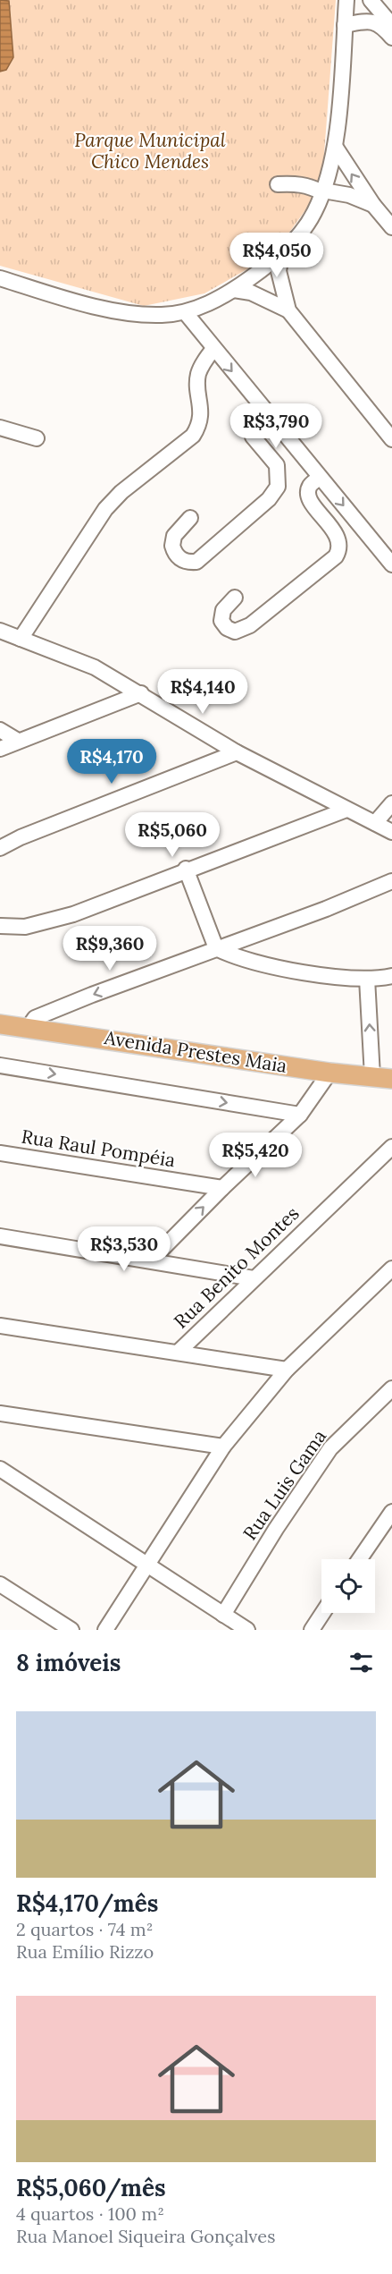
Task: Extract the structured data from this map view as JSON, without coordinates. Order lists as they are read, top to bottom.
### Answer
{
  "streets": {
    "main road": ["Avenida Prestes Maia"],
    "street": ["Rua Raul Pompéia", "Rua Benito Montes", "Rua Luis Gama"]
  },
  "parks": ["Parque Municipal Chico Mendes"],
  "page": {
    "price": [
      "R$4,050",
      "R$3,790",
      "R$4,140",
      "R$4,170",
      "R$5,060",
      "R$9,360",
      "R$5,420",
      "R$3,530"
    ],
    "heading": "8 imóveis",
    "list": [
      {
        "name": "R$4,170/mês",
        "note": "2 quartos · 74 m² · Rua Emílio Rizzo"
      },
      {
        "name": "R$5,060/mês",
        "note": "4 quartos · 100 m² · Rua Manoel Siqueira Gonçalves"
      }
    ]
  }
}
